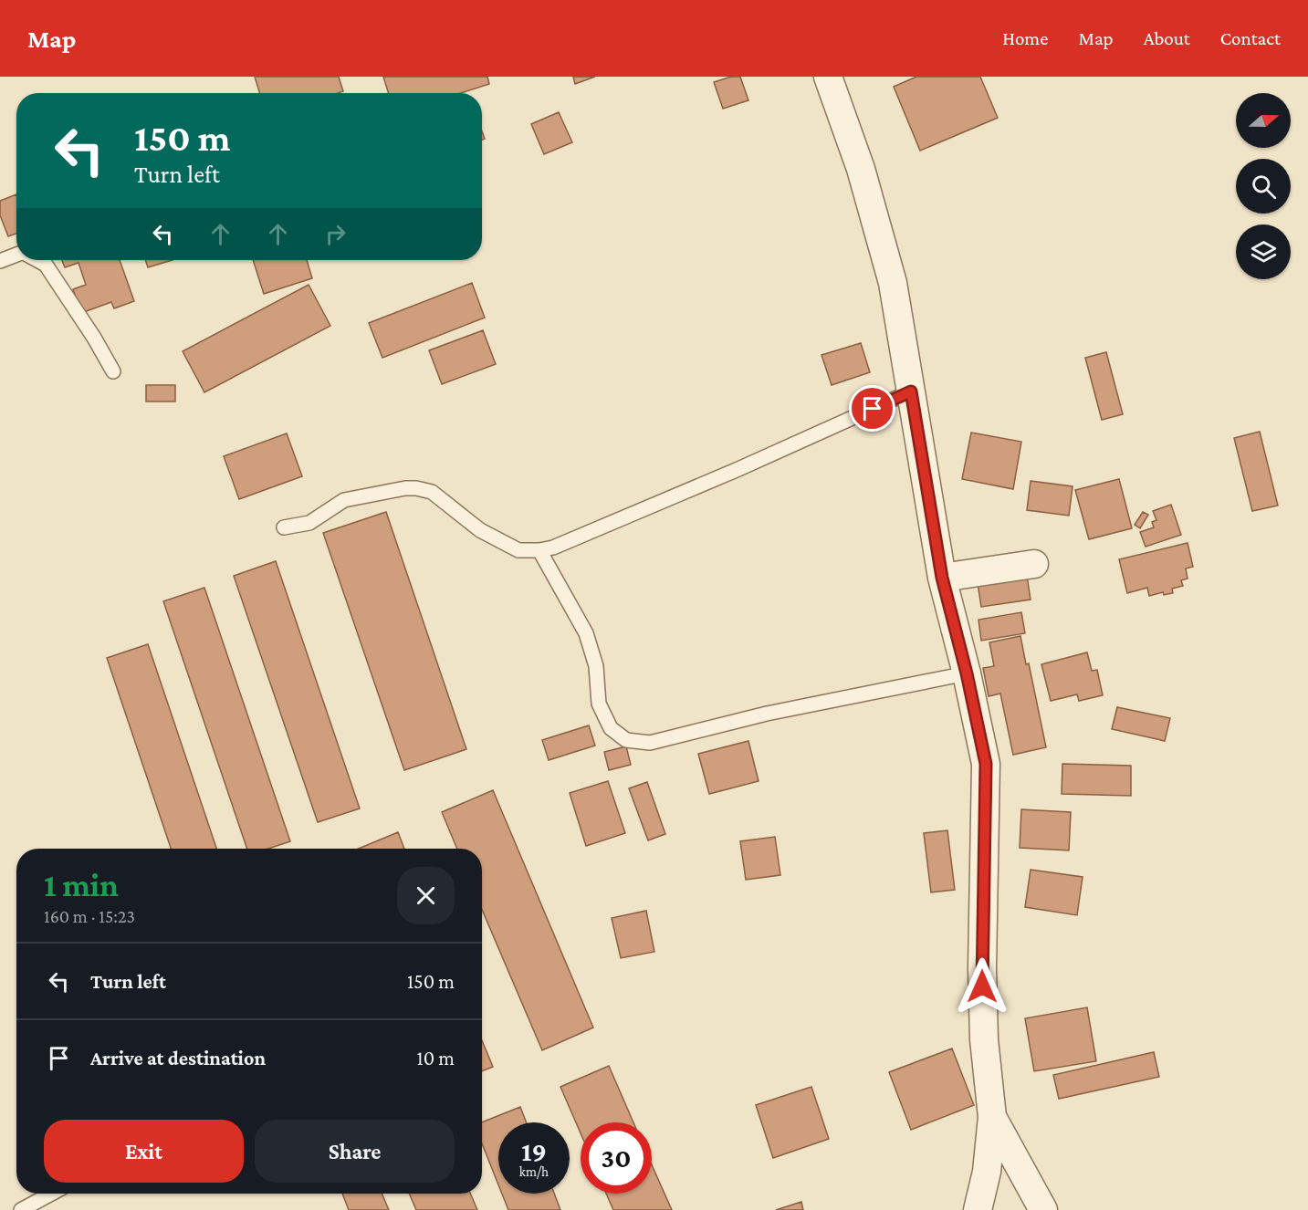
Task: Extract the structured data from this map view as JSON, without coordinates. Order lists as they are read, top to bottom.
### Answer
{
  "north": "right",
  "page": {
    "header": "Map",
    "nav": [
      "Home",
      "Map",
      "About",
      "Contact"
    ],
    "turn": ["150 m", "Turn left"],
    "heading": ["1 min", "160 m · 15:23"],
    "list": [
      {
        "name": "Turn left",
        "value": "150 m"
      },
      {
        "name": "Arrive at destination",
        "value": "10 m"
      }
    ],
    "buttons": ["Exit", "Share"],
    "speed": "19 km/h",
    "limit": "30"
  }
}
